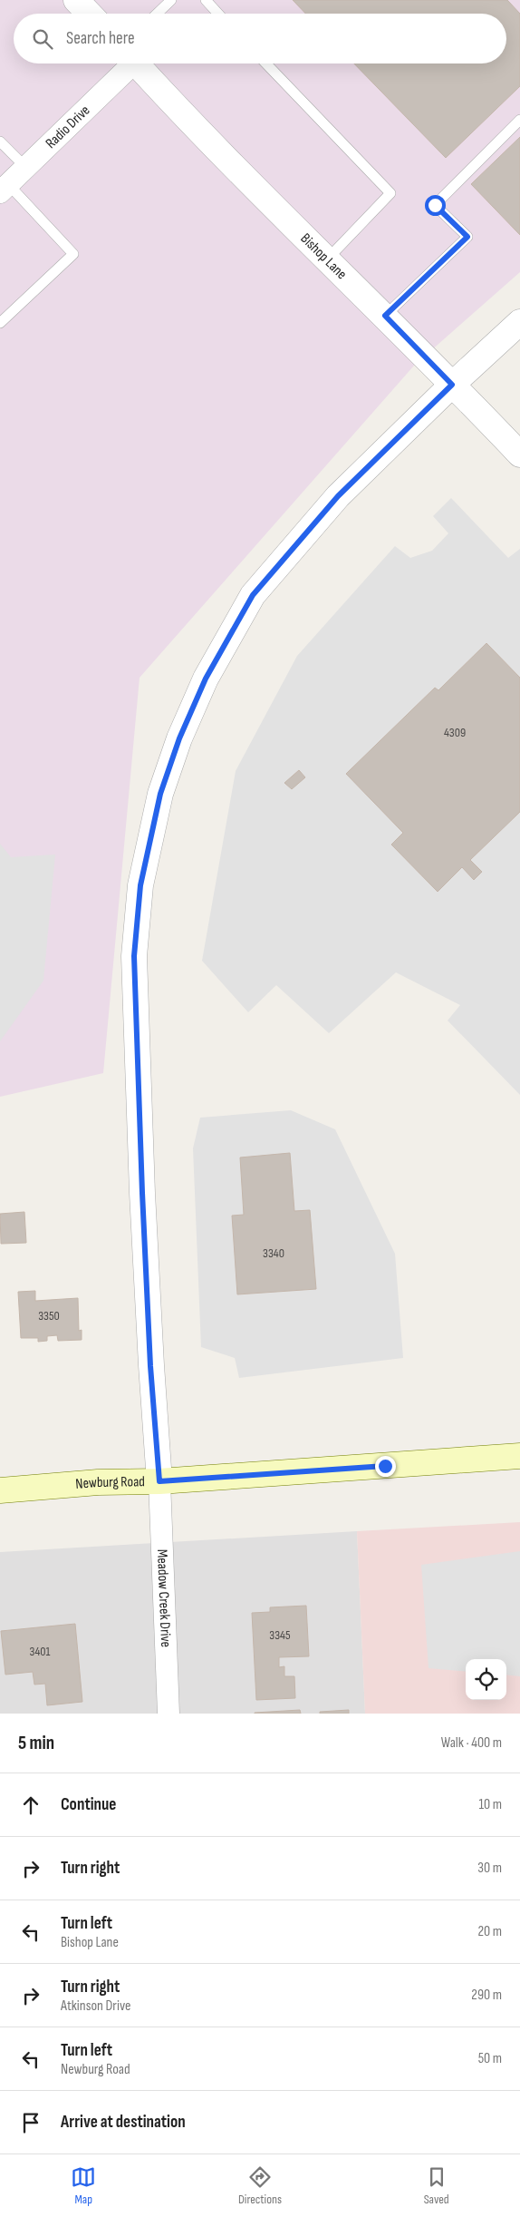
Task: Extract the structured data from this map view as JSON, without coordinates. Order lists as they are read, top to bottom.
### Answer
{
  "streets": {
    "main road": ["Newburg Road"],
    "street": ["Radio Drive", "Bishop Lane", "Meadow Creek Drive"]
  },
  "crossings": [
    ["Newburg Road", "Meadow Creek Drive"]
  ],
  "house_numbers": [
    "4309",
    "3340",
    "3350",
    "3345",
    "3401"
  ],
  "page": {
    "search": "Search here",
    "heading": ["5 min", "Walk · 400 m"],
    "list": [
      ["Continue", "10 m"],
      ["Turn right", "30 m"],
      ["Turn left", "Bishop Lane", "20 m"],
      ["Turn right", "Atkinson Drive", "290 m"],
      ["Turn left", "Newburg Road", "50 m"],
      "Arrive at destination"
    ],
    "nav": ["Map", "Directions", "Saved"]
  }
}
